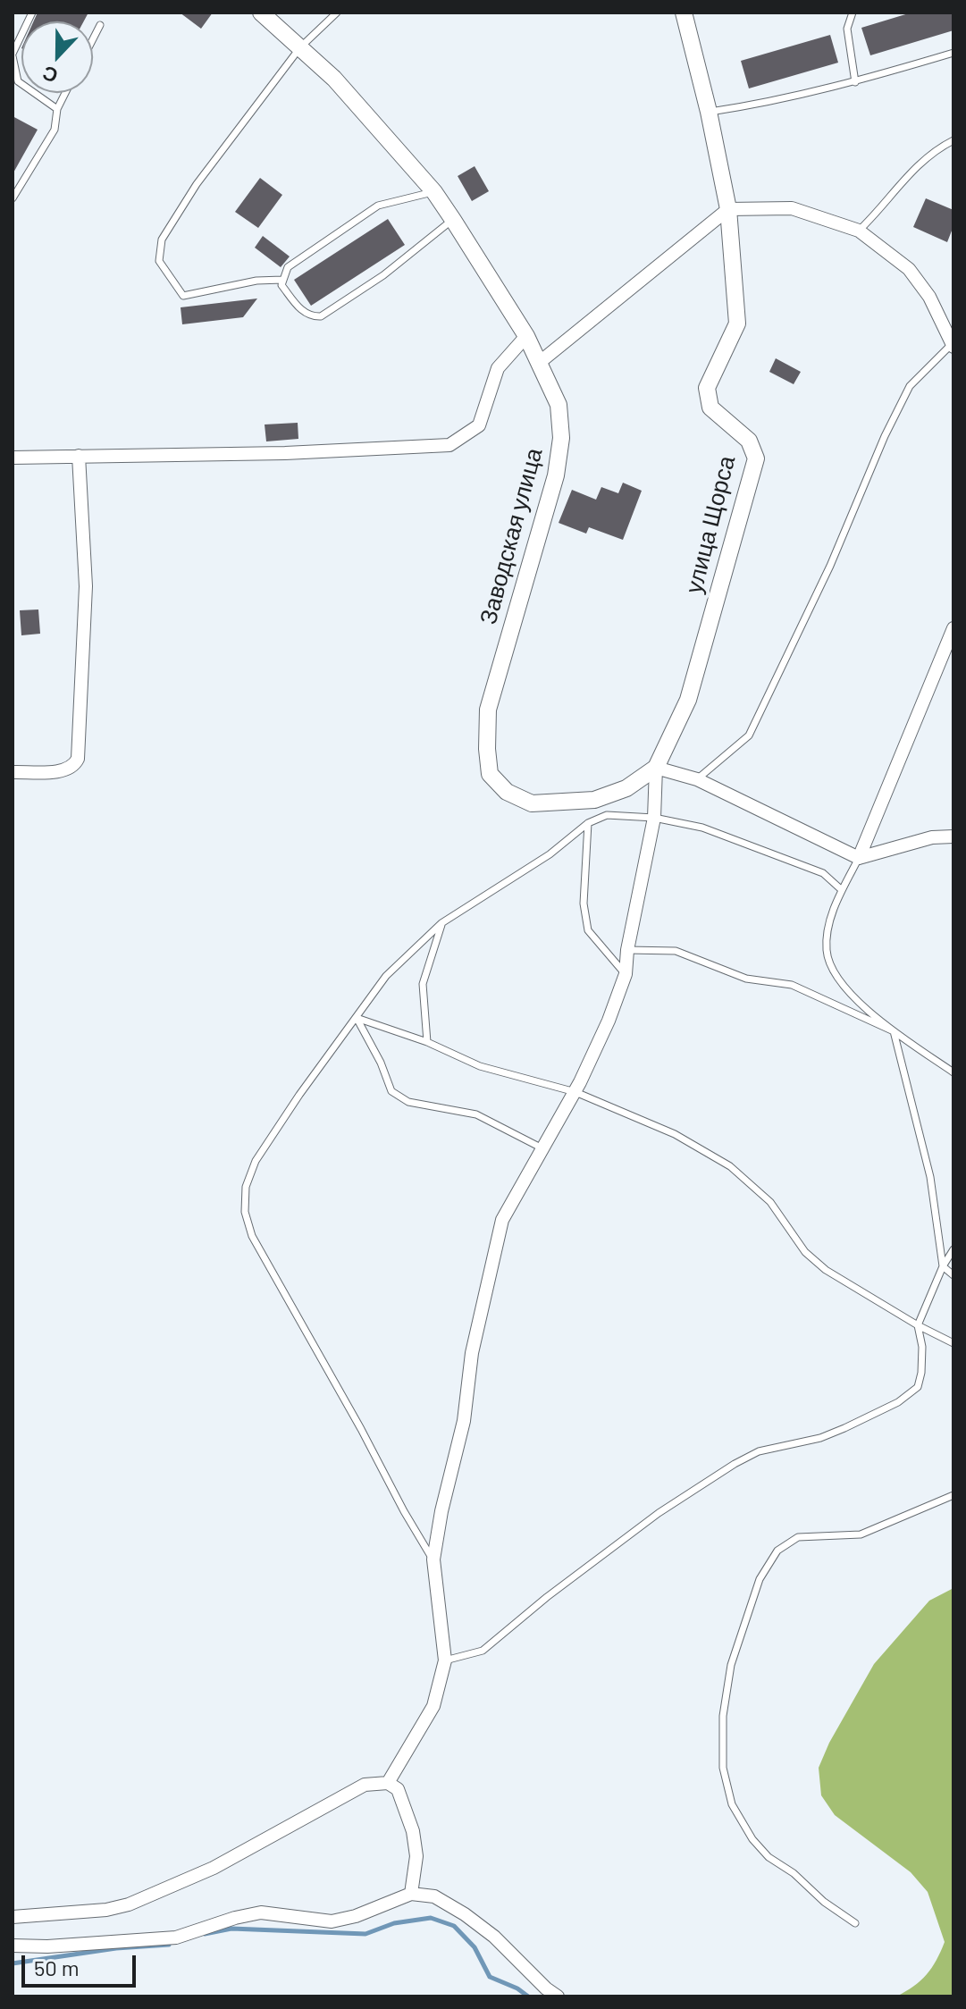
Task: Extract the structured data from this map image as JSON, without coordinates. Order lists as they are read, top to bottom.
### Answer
{
  "streets": {
    "street": ["улица Щорса", "Заводская улица"]
  },
  "crossings": [
    ["улица Щорса", "Заводская улица"]
  ],
  "scale_bar": "50 m",
  "north": "bottom"
}
